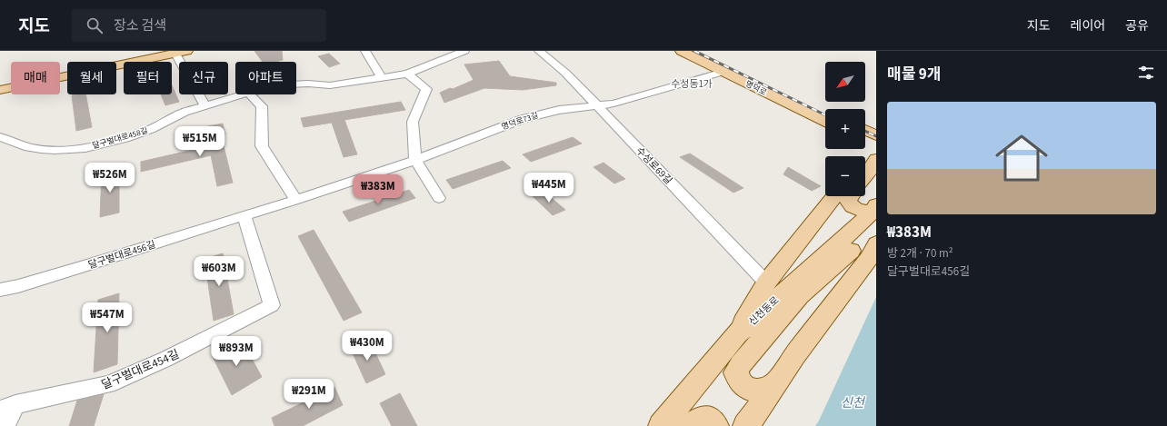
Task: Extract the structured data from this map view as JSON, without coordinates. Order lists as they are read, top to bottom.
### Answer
{
  "streets": {
    "main road": ["명덕로", "신천동로"],
    "street": [
      "명덕로73길",
      "달구벌대로458길",
      "수성로69길",
      "달구벌대로456길",
      "달구벌대로454길"
    ]
  },
  "crossings": [
    ["명덕로", "명덕로73길"],
    ["명덕로73길", "수성로69길"],
    ["명덕로73길", "달구벌대로456길"],
    ["달구벌대로456길", "달구벌대로454길"]
  ],
  "districts": ["수성동1가"],
  "water": ["신천"],
  "north": "bottom left",
  "page": {
    "header": "지도",
    "search": "장소 검색",
    "nav": ["지도", "레이어", "공유"],
    "heading": "매물 9개",
    "map_buttons": ["+", "−"],
    "chip": [
      "매매",
      "월세",
      "필터",
      "신규",
      "아파트"
    ],
    "list": [
      {
        "name": "₩383M",
        "note": "방 2개 · 70 m² · 달구벌대로456길"
      }
    ],
    "price": [
      "₩515M",
      "₩526M",
      "₩445M",
      "₩383M",
      "₩603M",
      "₩547M",
      "₩430M",
      "₩893M",
      "₩291M"
    ]
  }
}
